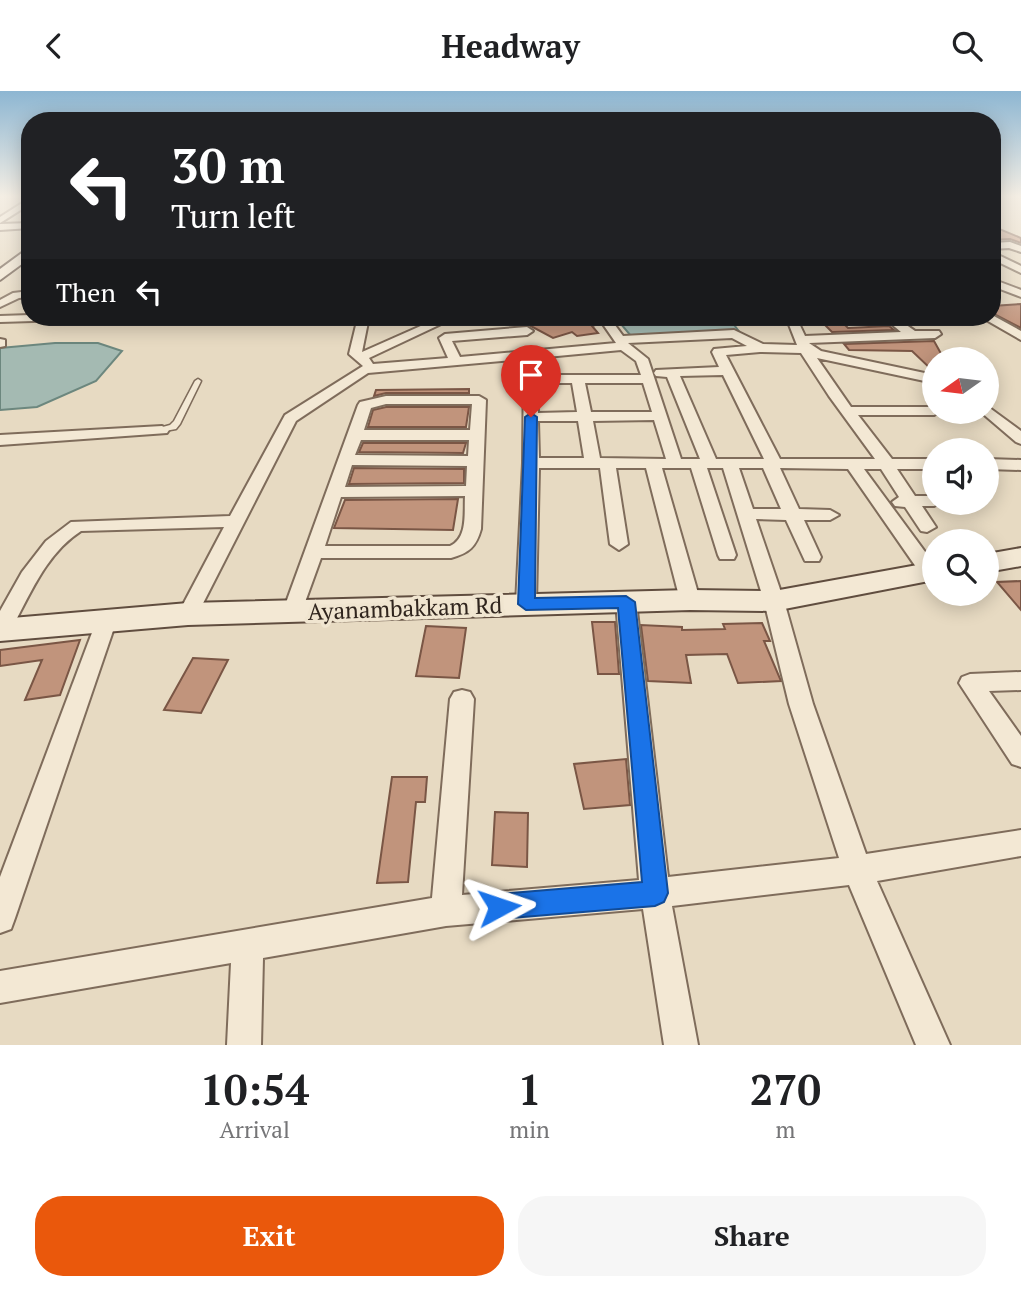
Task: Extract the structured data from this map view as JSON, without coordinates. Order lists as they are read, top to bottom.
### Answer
{
  "streets": {
    "street": ["Ayanambakkam Rd"]
  },
  "north": "left",
  "page": {
    "header": "Headway",
    "turn": ["30 m", "Turn left"],
    "then": "Then",
    "eta": [
      "10:54",
      "Arrival",
      "1",
      "min",
      "270",
      "m"
    ],
    "buttons": ["Exit", "Share"]
  }
}
